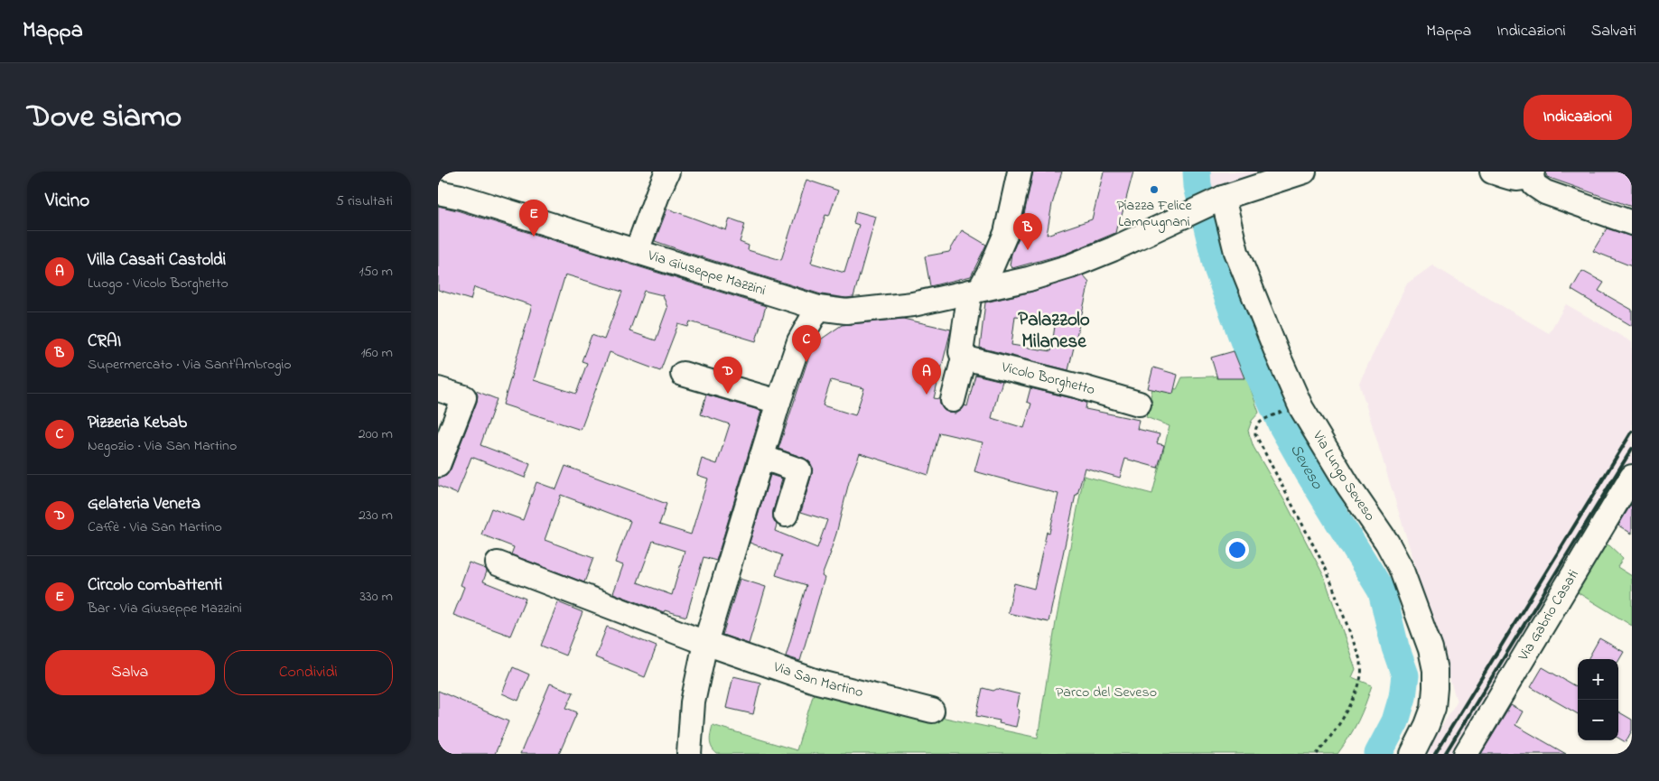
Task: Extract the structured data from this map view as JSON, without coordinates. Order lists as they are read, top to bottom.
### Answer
{
  "streets": {
    "street": [
      "Via Giuseppe Mazzini",
      "Vicolo Borghetto",
      "Via Lungo Seveso",
      "Via Gabrio Casati",
      "Via San Martino"
    ]
  },
  "crossings": [
    ["Via Giuseppe Mazzini", "Via Lungo Seveso"]
  ],
  "districts": ["Palazzolo Milanese"],
  "water": ["Seveso"],
  "parks": ["Parco del Seveso"],
  "places": ["Piazza Felice Lampugnani"],
  "page": {
    "header": "Mappa",
    "nav": ["Mappa", "Indicazioni", "Salvati"],
    "title": "Dove siamo",
    "buttons": [
      "Indicazioni",
      ["Salva", "Condividi"]
    ],
    "heading": ["Vicino", "5 risultati"],
    "pins": [
      "E",
      "B",
      "C",
      "D",
      "A"
    ],
    "list": [
      {
        "mark": "A",
        "name": "Villa Casati Castoldi",
        "note": "Luogo · Vicolo Borghetto",
        "value": "150 m"
      },
      {
        "mark": "B",
        "name": "CRAI",
        "note": "Supermercato · Via Sant'Ambrogio",
        "value": "160 m"
      },
      {
        "mark": "C",
        "name": "Pizzeria Kebab",
        "note": "Negozio · Via San Martino",
        "value": "200 m"
      },
      {
        "mark": "D",
        "name": "Gelateria Veneta",
        "note": "Caffè · Via San Martino",
        "value": "230 m"
      },
      {
        "mark": "E",
        "name": "Circolo combattenti",
        "note": "Bar · Via Giuseppe Mazzini",
        "value": "330 m"
      }
    ],
    "map_buttons": ["+", "−"]
  }
}
